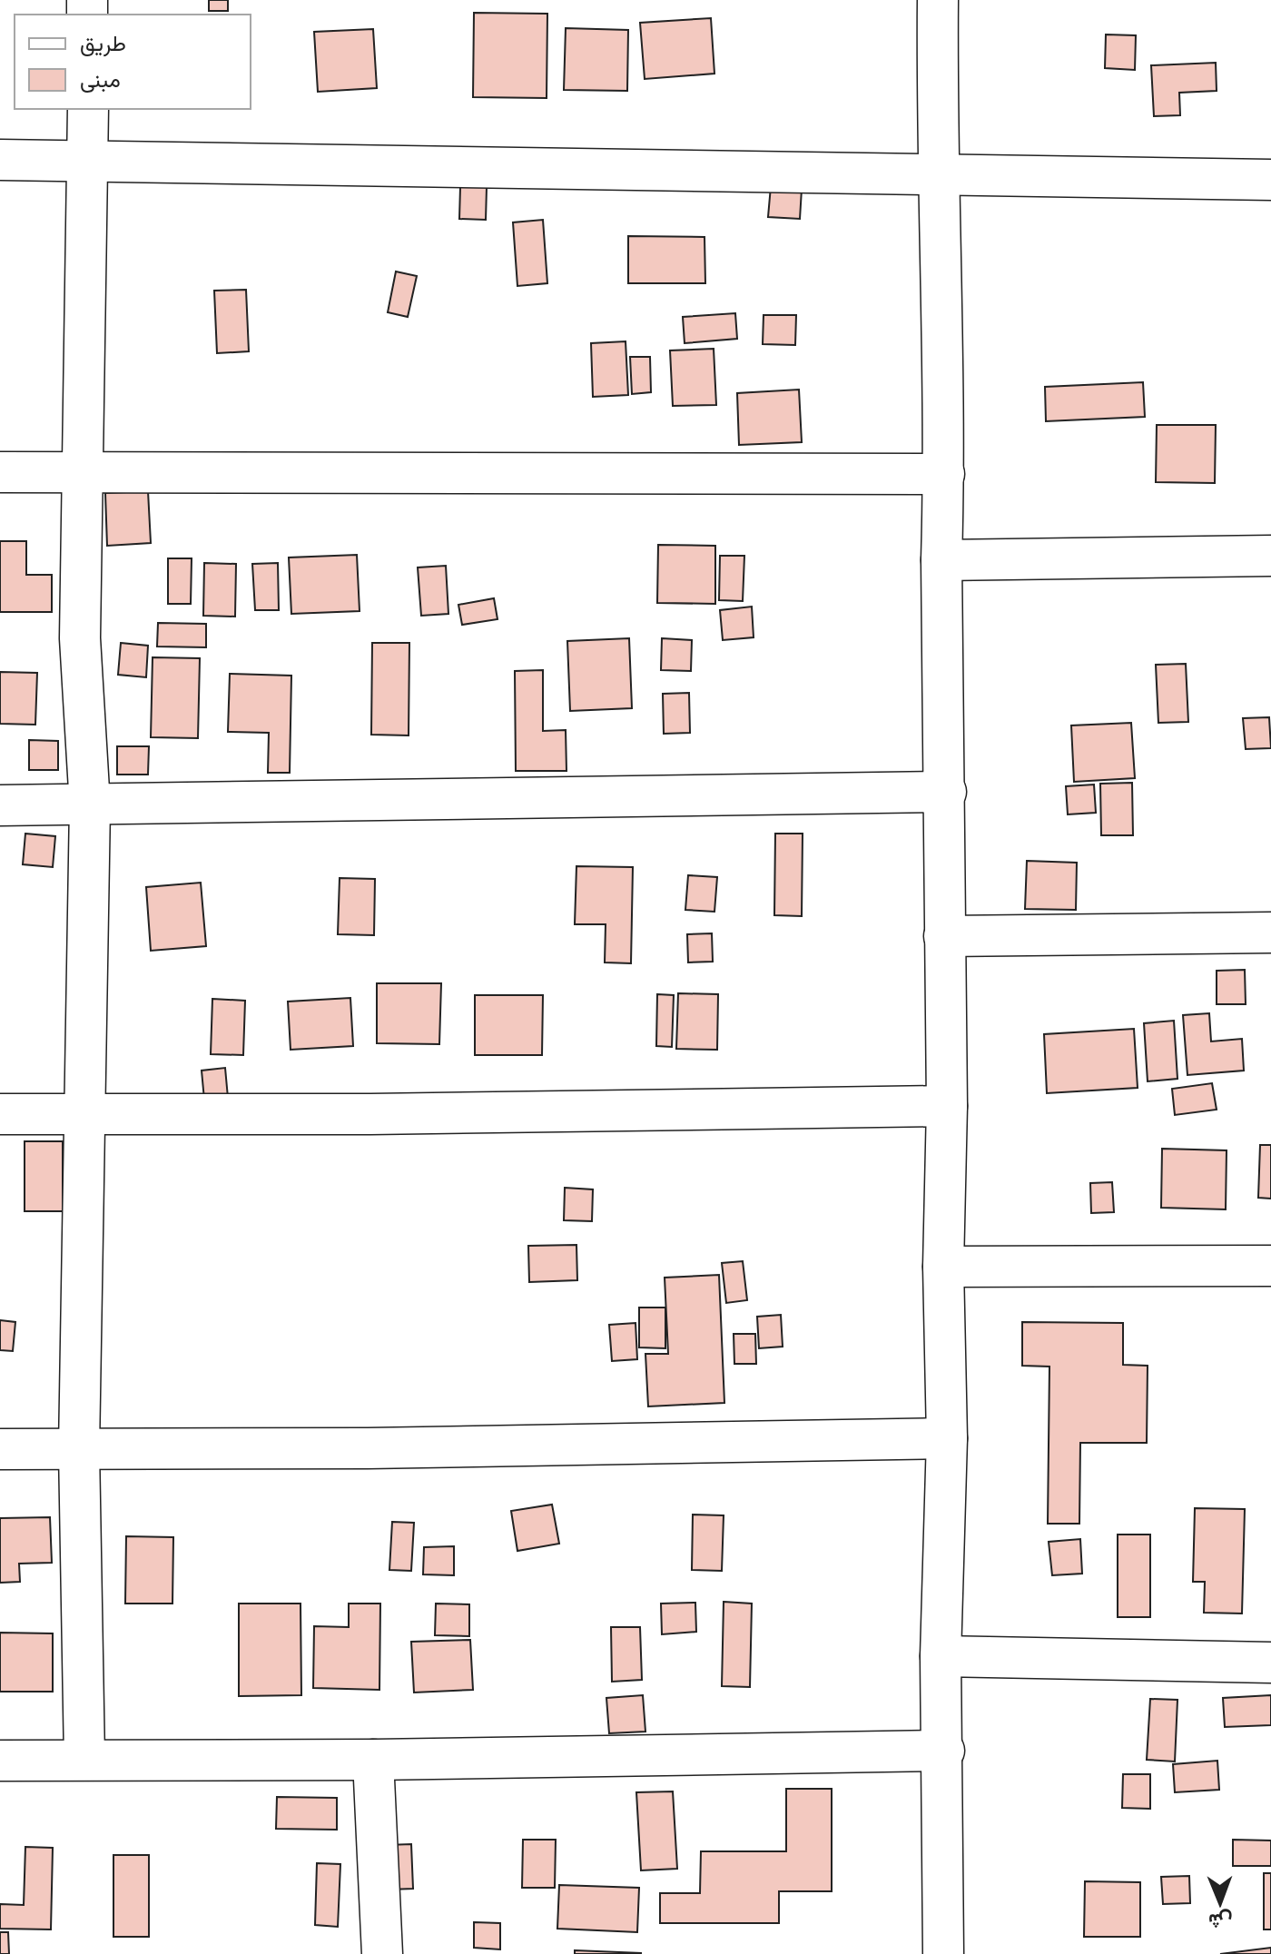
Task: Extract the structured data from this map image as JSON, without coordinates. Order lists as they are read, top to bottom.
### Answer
{
  "legend": ["طريق", "مبنى"],
  "north": "bottom"
}
